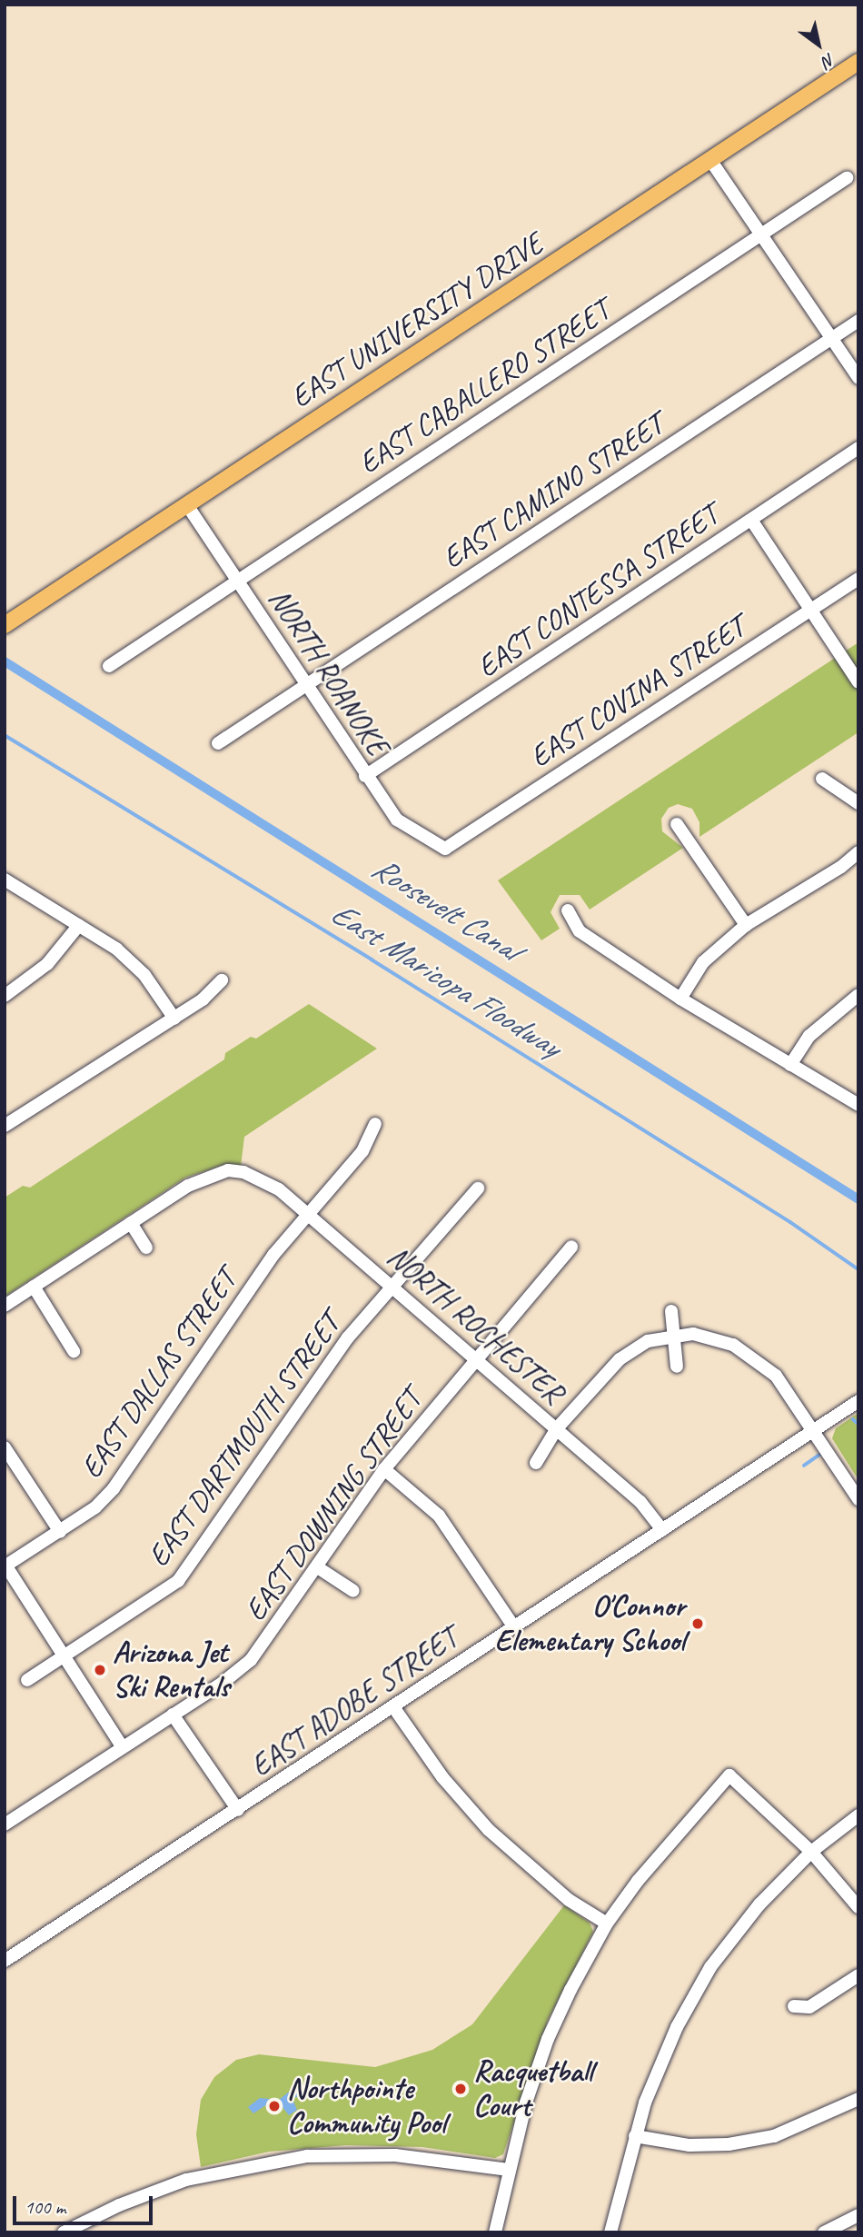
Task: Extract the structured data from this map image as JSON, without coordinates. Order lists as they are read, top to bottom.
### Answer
{
  "streets": {
    "main road": ["EAST UNIVERSITY DRIVE"],
    "street": [
      "EAST CABALLERO STREET",
      "EAST CAMINO STREET",
      "EAST CONTESSA STREET",
      "NORTH ROANOKE",
      "EAST COVINA STREET",
      "NORTH ROCHESTER",
      "EAST DALLAS STREET",
      "EAST DARTMOUTH STREET",
      "EAST DOWNING STREET",
      "EAST ADOBE STREET"
    ]
  },
  "crossings": [
    ["EAST UNIVERSITY DRIVE", "NORTH ROANOKE"],
    ["EAST CABALLERO STREET", "NORTH ROANOKE"],
    ["EAST CAMINO STREET", "NORTH ROANOKE"],
    ["EAST CONTESSA STREET", "NORTH ROANOKE"],
    ["NORTH ROANOKE", "EAST COVINA STREET"],
    ["NORTH ROCHESTER", "EAST DALLAS STREET"],
    ["NORTH ROCHESTER", "EAST DARTMOUTH STREET"],
    ["NORTH ROCHESTER", "EAST DOWNING STREET"],
    ["NORTH ROCHESTER", "EAST ADOBE STREET"]
  ],
  "water": ["Roosevelt Canal", "East Maricopa Floodway"],
  "places": [
    "O'Connor Elementary School",
    "Arizona Jet Ski Rentals",
    "Racquetball Court",
    "Northpointe Community Pool"
  ],
  "scale_bar": "100 m",
  "north": "bottom right"
}
